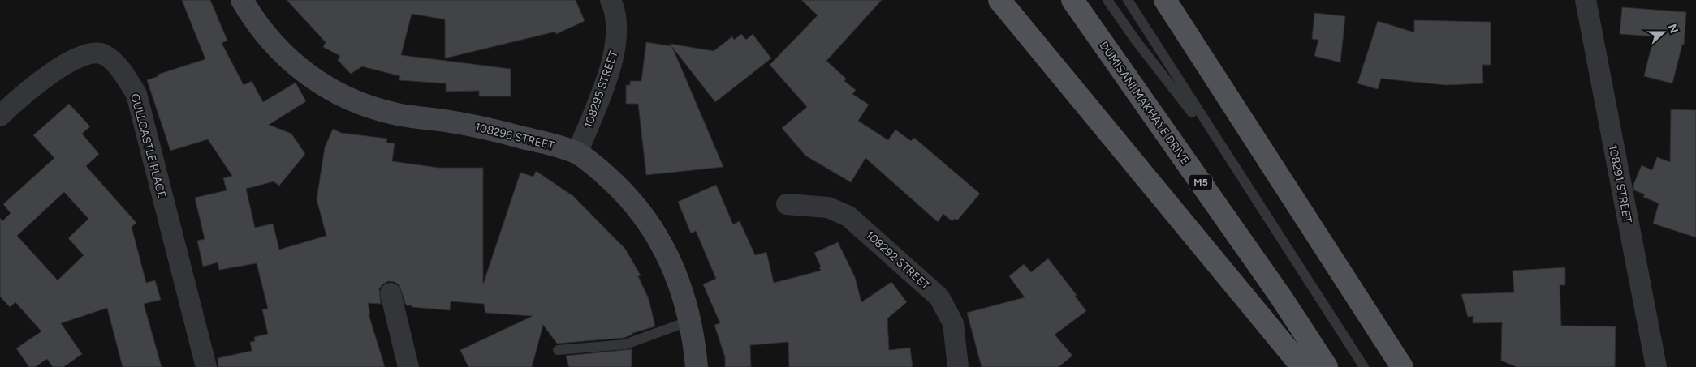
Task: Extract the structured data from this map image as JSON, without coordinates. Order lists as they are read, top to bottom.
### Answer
{
  "streets": {
    "main road": ["DUMISANI MAKHAYE DRIVE", "M5"],
    "street": [
      "108295 STREET",
      "108296 STREET",
      "GULLCASTLE PLACE",
      "108291 STREET",
      "108292 STREET"
    ]
  },
  "crossings": [
    ["108295 STREET", "108296 STREET"]
  ],
  "north": "right"
}
